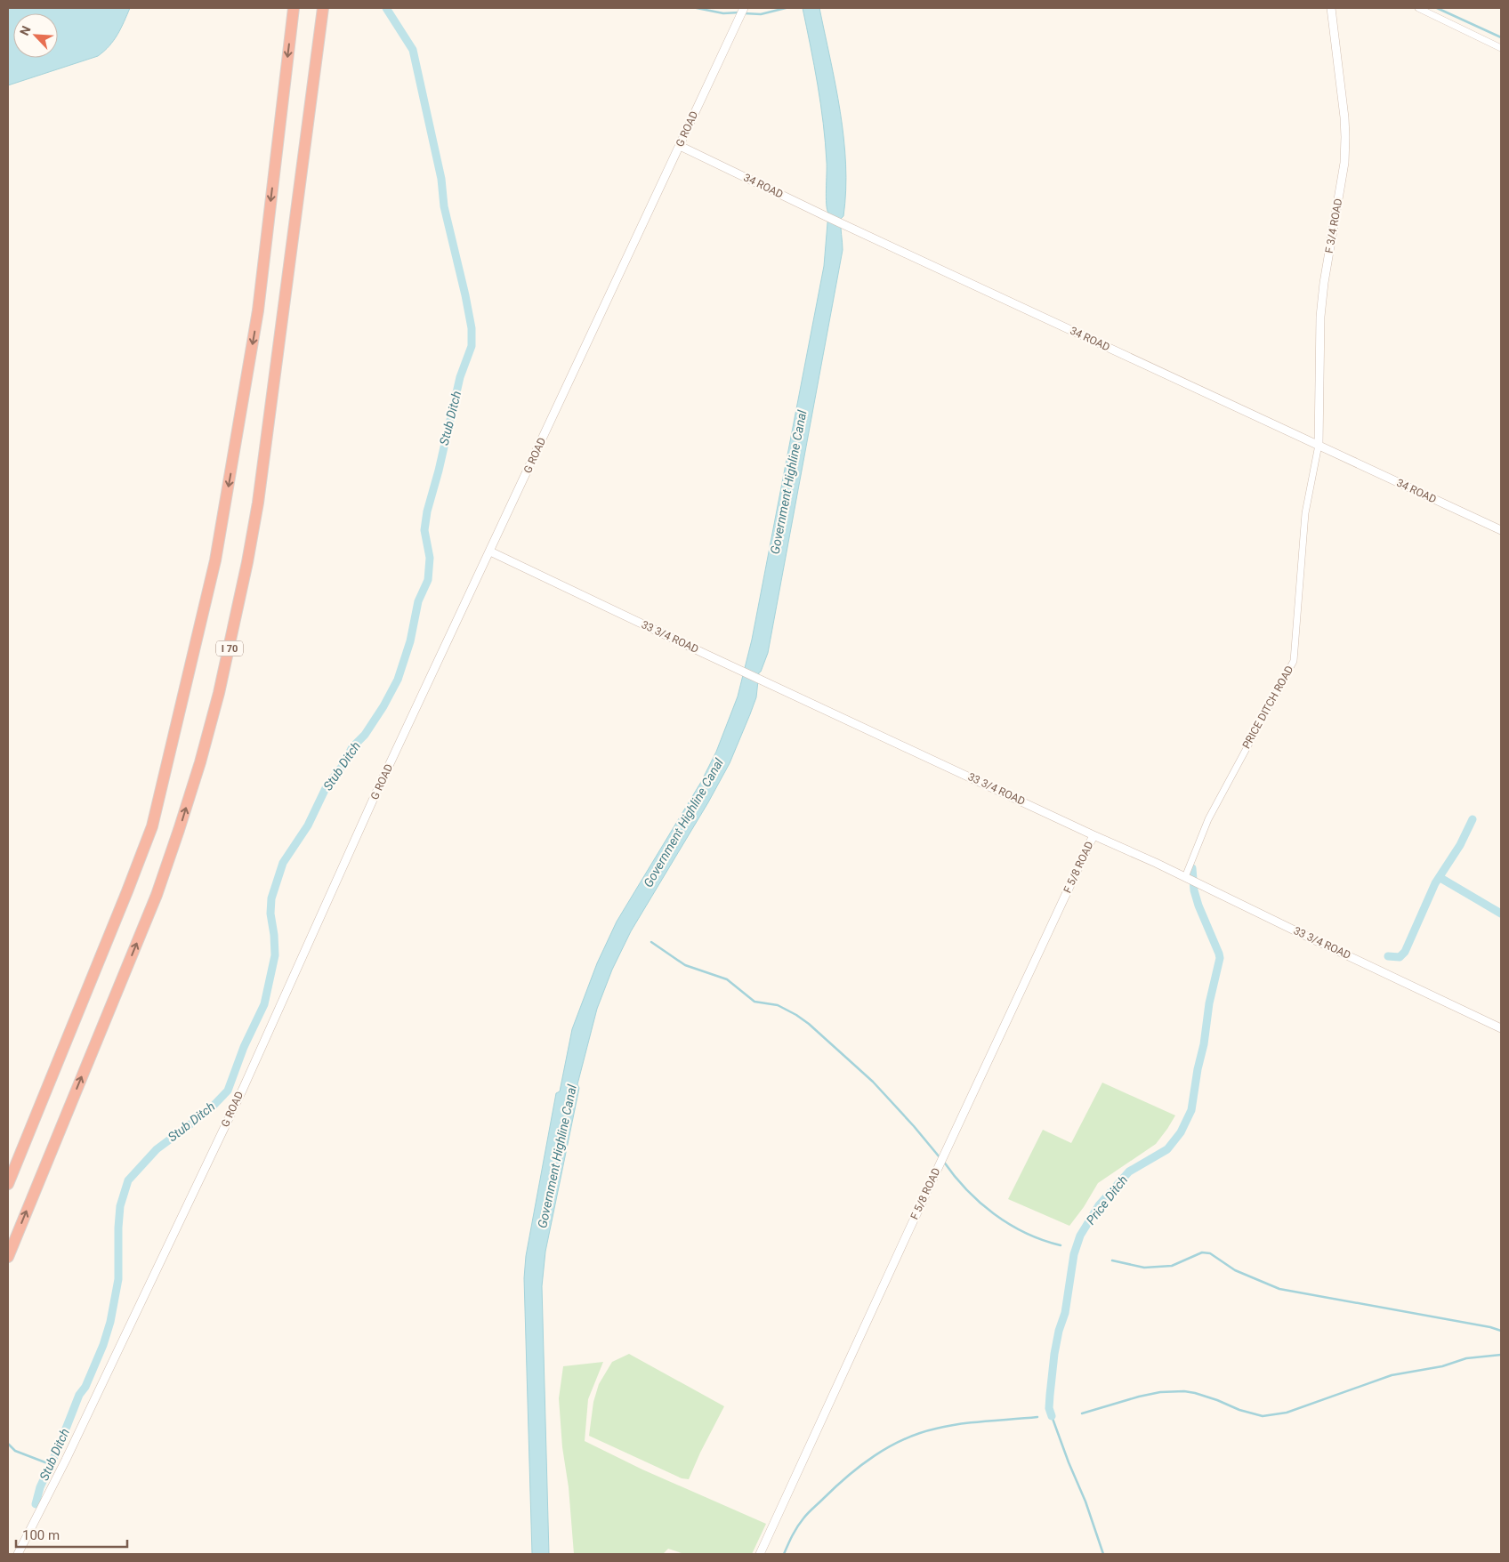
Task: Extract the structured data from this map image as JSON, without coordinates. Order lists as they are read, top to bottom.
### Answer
{
  "streets": {
    "highway": ["I 70"],
    "street": [
      "G ROAD",
      "34 ROAD",
      "F 3/4 ROAD",
      "33 3/4 ROAD",
      "PRICE DITCH ROAD",
      "F 5/8 ROAD"
    ]
  },
  "crossings": [
    ["G ROAD", "34 ROAD"],
    ["G ROAD", "33 3/4 ROAD"],
    ["34 ROAD", "F 3/4 ROAD"],
    ["34 ROAD", "PRICE DITCH ROAD"],
    ["F 3/4 ROAD", "PRICE DITCH ROAD"],
    ["33 3/4 ROAD", "PRICE DITCH ROAD"],
    ["33 3/4 ROAD", "F 5/8 ROAD"]
  ],
  "water": ["Stub Ditch", "Government Highline Canal", "Price Ditch"],
  "scale_bar": "100 m",
  "north": "top left"
}
